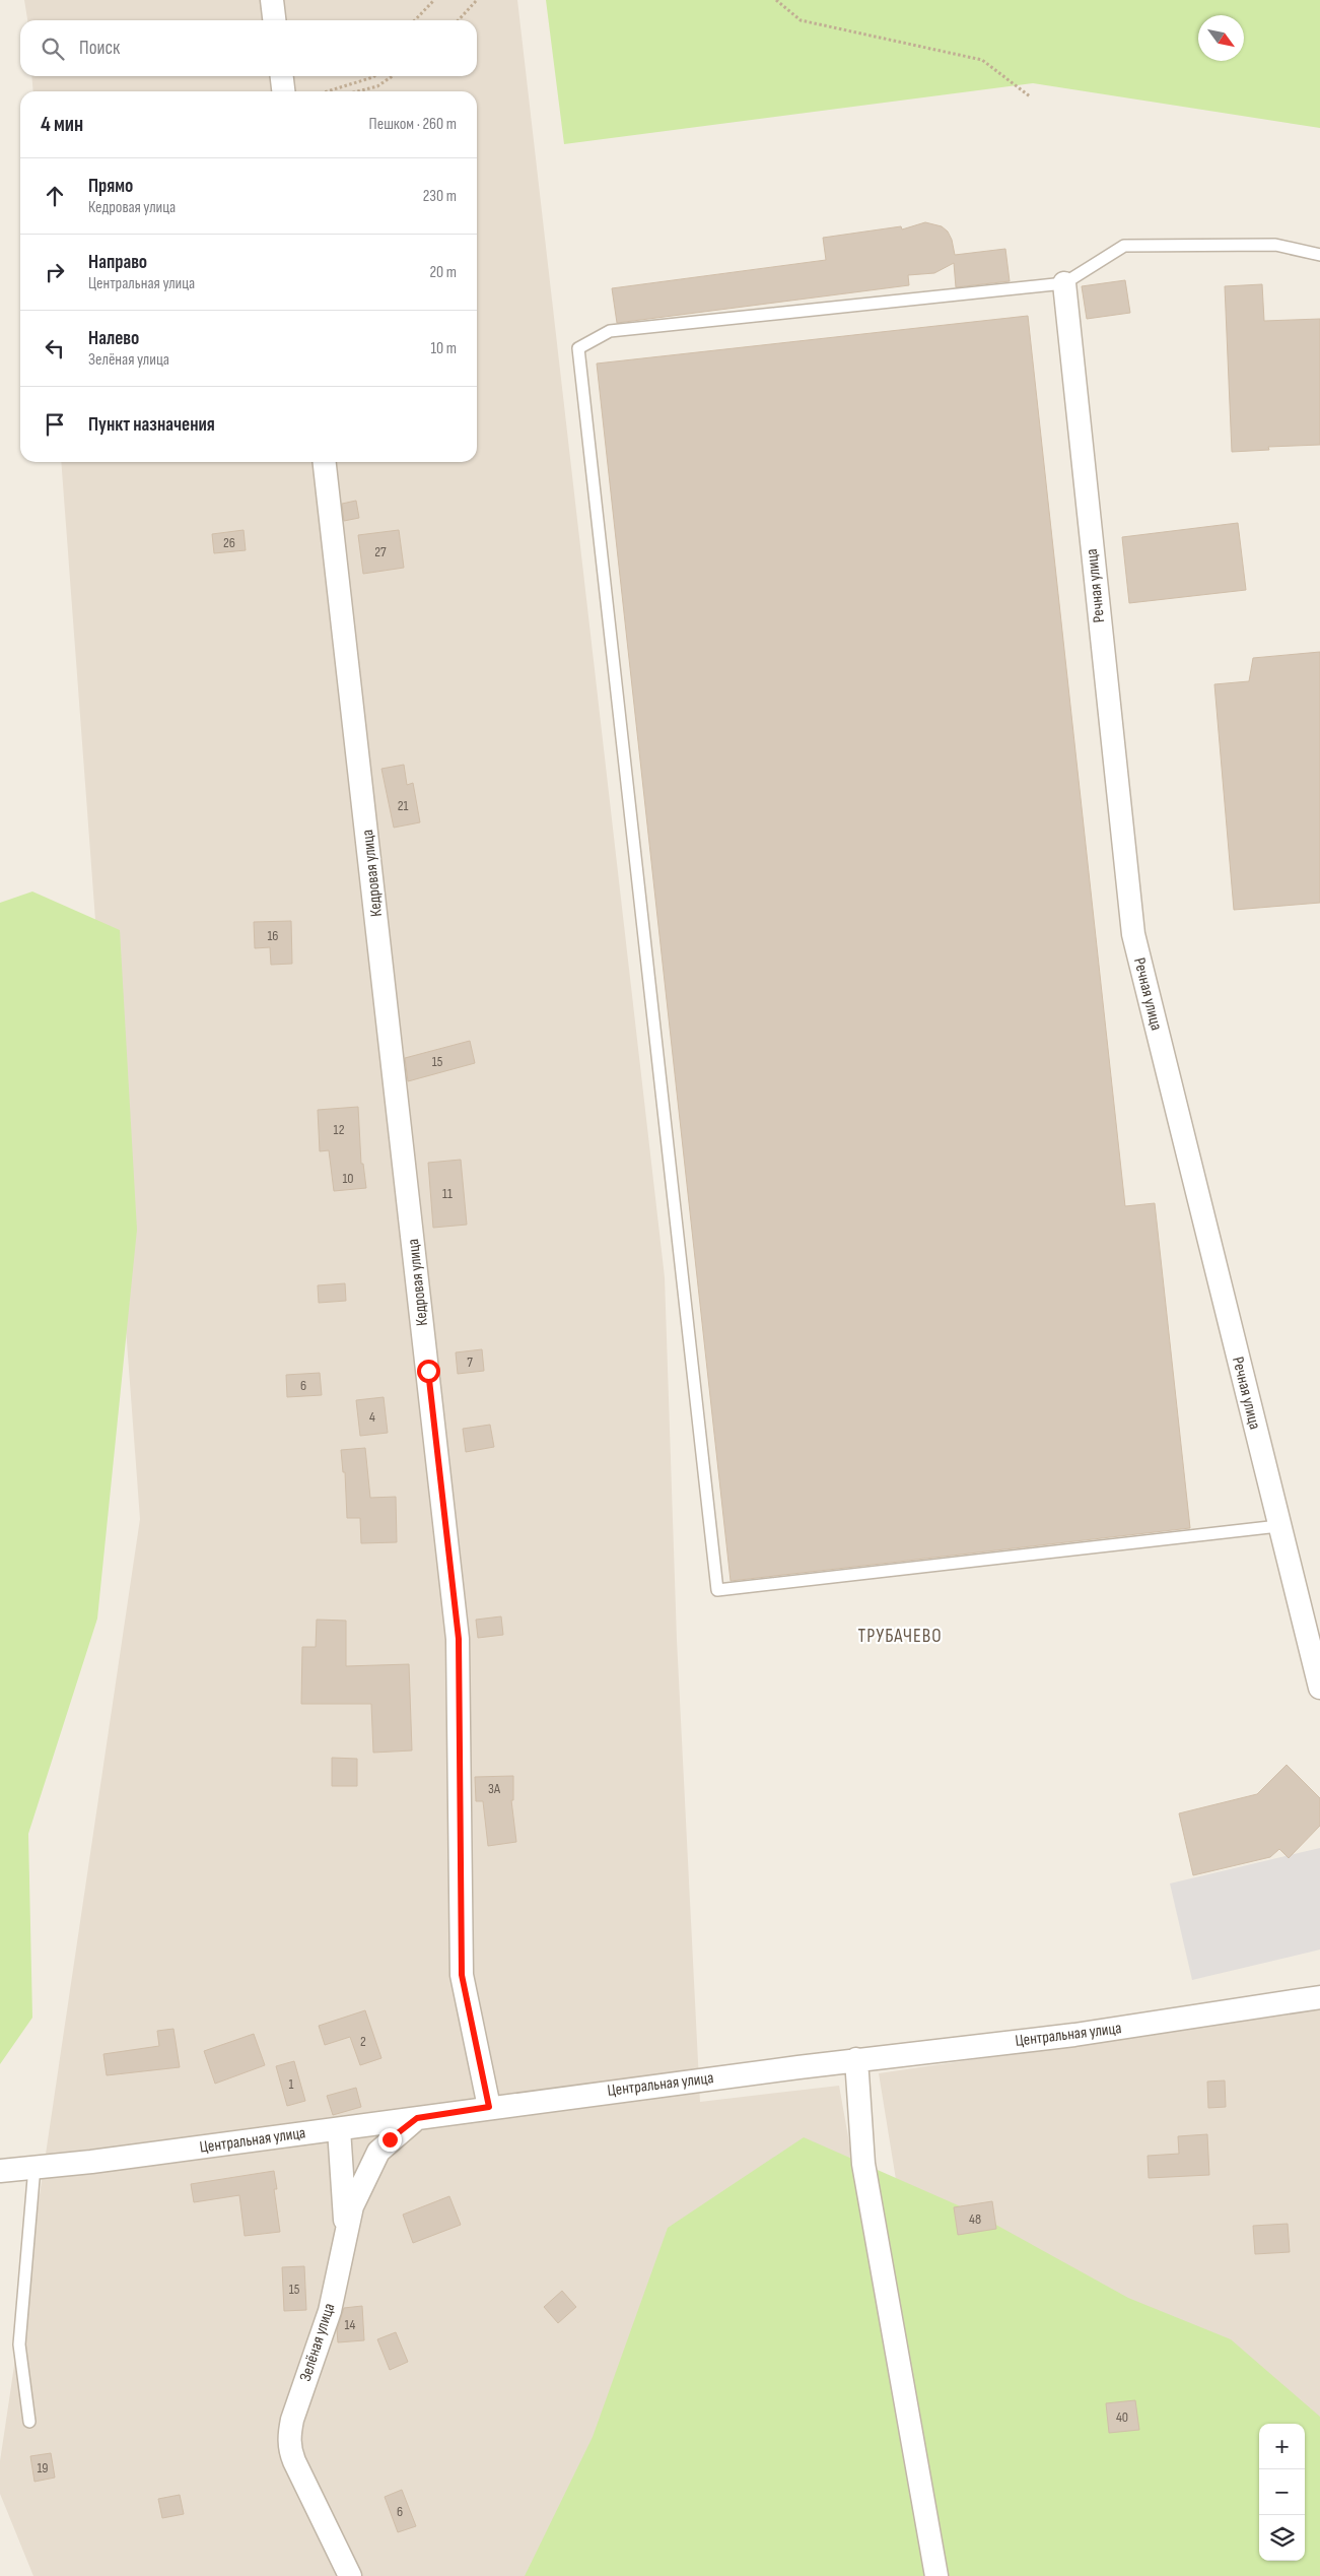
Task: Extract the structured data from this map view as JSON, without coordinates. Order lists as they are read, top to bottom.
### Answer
{
  "streets": {
    "street": [
      "Речная улица",
      "Кедровая улица",
      "Центральная улица",
      "Зелёная улица"
    ]
  },
  "crossings": [
    ["Кедровая улица", "Центральная улица"],
    ["Центральная улица", "Зелёная улица"]
  ],
  "districts": ["ТРУБАЧЕВО"],
  "house_numbers": [
    "26",
    "27",
    "21",
    "16",
    "15",
    "12",
    "10",
    "11",
    "7",
    "6",
    "4",
    "3А",
    "2",
    "1",
    "48",
    "15",
    "14",
    "40",
    "19",
    "6"
  ],
  "north": "bottom right",
  "page": {
    "search": "Поиск",
    "heading": ["4 мин", "Пешком · 260 m"],
    "list": [
      ["Прямо", "Кедровая улица", "230 m"],
      ["Направо", "Центральная улица", "20 m"],
      ["Налево", "Зелёная улица", "10 m"],
      "Пункт назначения"
    ],
    "map_buttons": ["+", "−"]
  }
}
